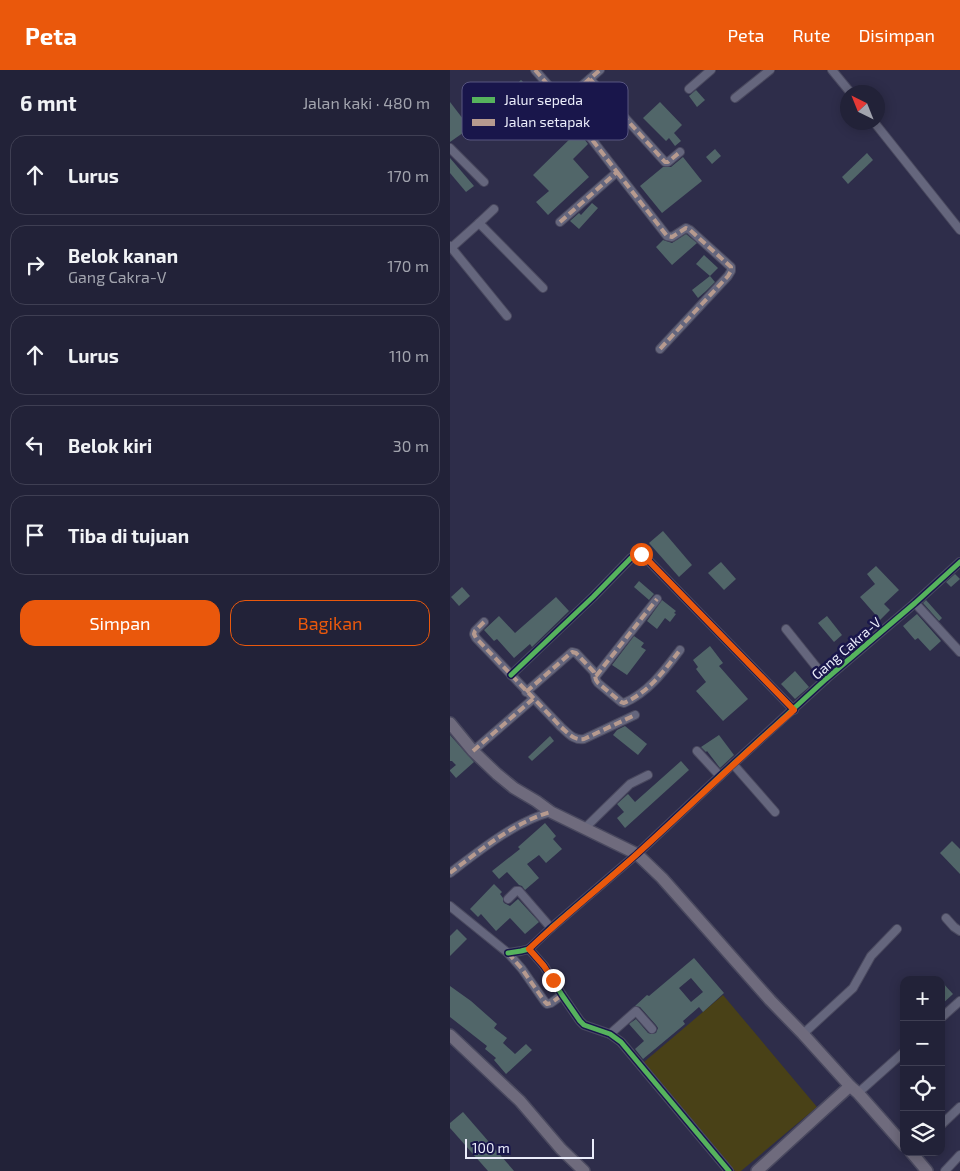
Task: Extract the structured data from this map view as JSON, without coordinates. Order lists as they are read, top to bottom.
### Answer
{
  "streets": {
    "street": ["Gang Cakra-V"]
  },
  "legend": ["Jalur sepeda", "Jalan setapak"],
  "scale_bar": "100 m",
  "north": "top left",
  "page": {
    "header": "Peta",
    "nav": ["Peta", "Rute", "Disimpan"],
    "heading": ["6 mnt", "Jalan kaki · 480 m"],
    "list": [
      ["Lurus", "170 m"],
      ["Belok kanan", "Gang Cakra-V", "170 m"],
      ["Lurus", "110 m"],
      ["Belok kiri", "30 m"],
      "Tiba di tujuan"
    ],
    "buttons": ["Simpan", "Bagikan"],
    "map_buttons": ["+", "−"],
    "scale": "100 m"
  }
}
